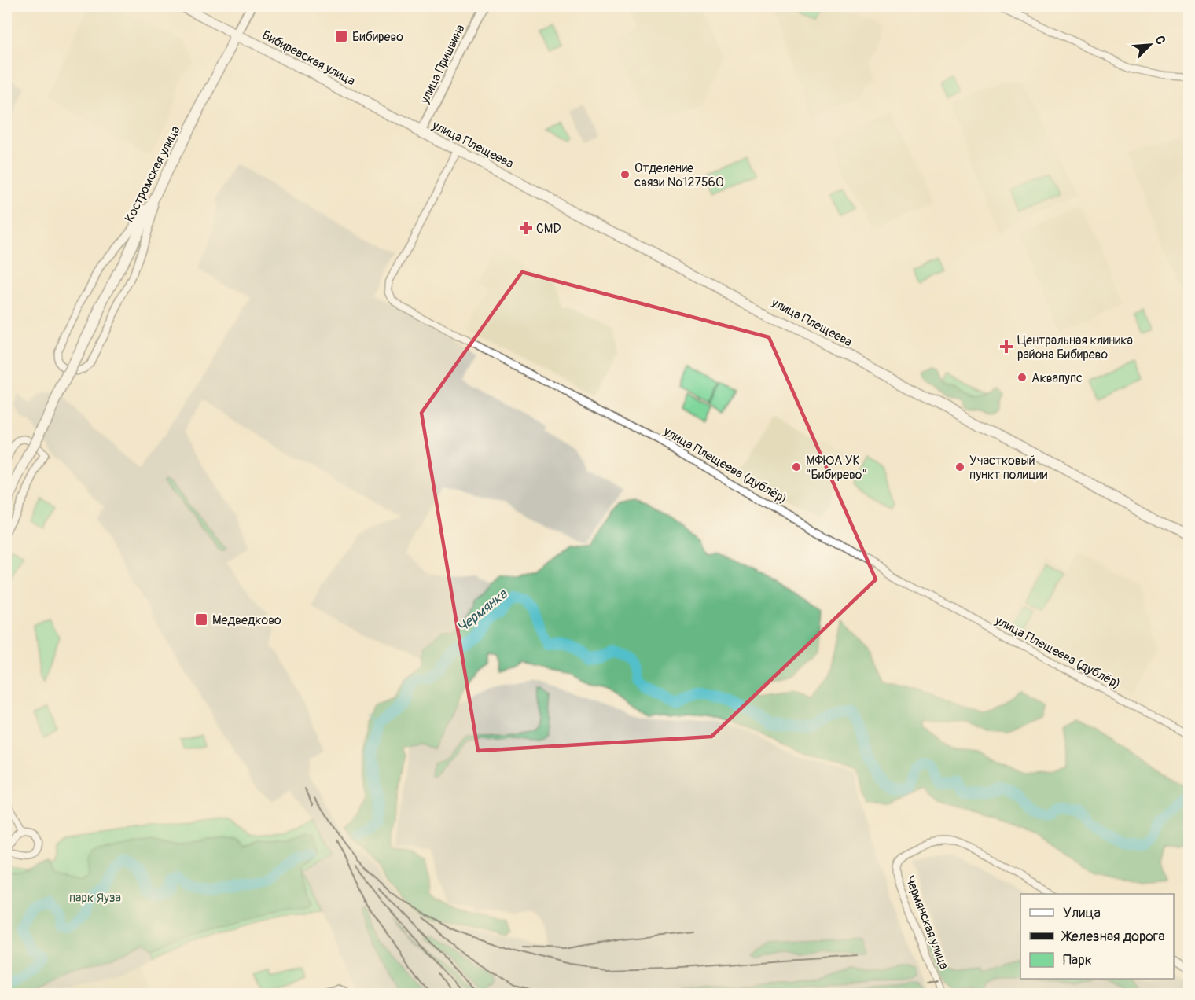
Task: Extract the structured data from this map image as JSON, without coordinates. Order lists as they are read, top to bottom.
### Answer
{
  "streets": {
    "main road": ["Бибиревская улица", "улица Плещеева", "Костромская улица"],
    "street": ["улица Пришвина", "улица Плещеева (дублёр)", "Чермянская улица"]
  },
  "crossings": [
    ["Бибиревская улица", "улица Пришвина"],
    ["Бибиревская улица", "улица Плещеева"],
    ["Бибиревская улица", "Костромская улица"],
    ["улица Пришвина", "улица Плещеева"],
    ["улица Плещеева", "улица Плещеева (дублёр)"]
  ],
  "water": ["Чермянка"],
  "parks": ["парк Яуза"],
  "places": {
    "transit": ["Бибирево", "Медведково"],
    "other": [
      "Отделение связи №127560",
      "Аквапупс",
      "МФЮА УК \"Бибирево\"",
      "Участковый пункт полиции"
    ],
    "health": ["CMD", "Центральная клиника района Бибирево"]
  },
  "legend": ["Улица", "Железная дорога", "Парк"],
  "north": "top right"
}
